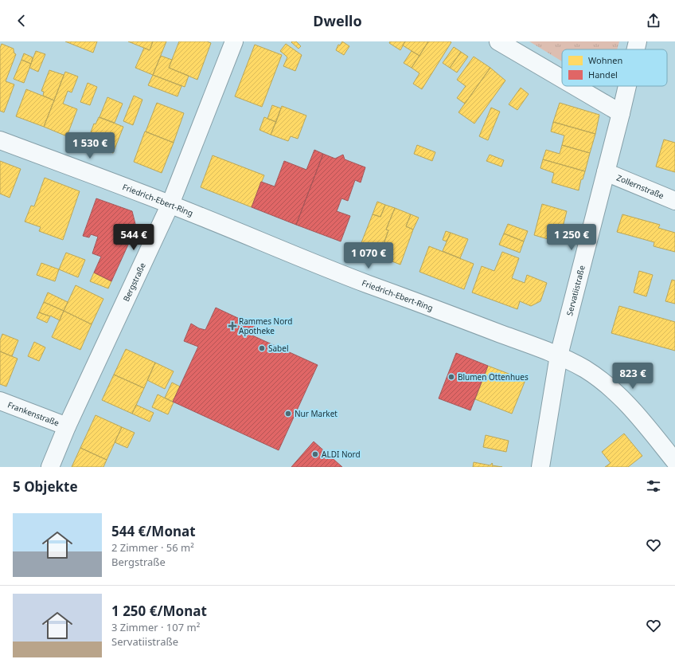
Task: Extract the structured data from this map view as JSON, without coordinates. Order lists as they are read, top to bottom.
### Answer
{
  "streets": {
    "street": [
      "Zollernstraße",
      "Friedrich-Ebert-Ring",
      "Bergstraße",
      "Servatiistraße",
      "Frankenstraße"
    ]
  },
  "crossings": [
    ["Zollernstraße", "Servatiistraße"],
    ["Friedrich-Ebert-Ring", "Bergstraße"],
    ["Friedrich-Ebert-Ring", "Servatiistraße"],
    ["Bergstraße", "Frankenstraße"]
  ],
  "places": {
    "health": ["Rammes Nord Apotheke"],
    "other": [
      "Sabel",
      "Blumen Ottenhues",
      "Nur Market",
      "ALDI Nord"
    ]
  },
  "legend": ["Wohnen", "Handel"],
  "page": {
    "header": "Dwello",
    "price": [
      "1 530 €",
      "544 €",
      "1 250 €",
      "1 070 €",
      "823 €"
    ],
    "heading": "5 Objekte",
    "list": [
      {
        "name": "544 €/Monat",
        "note": "2 Zimmer · 56 m² · Bergstraße"
      },
      {
        "name": "1 250 €/Monat",
        "note": "3 Zimmer · 107 m² · Servatiistraße"
      }
    ]
  }
}
